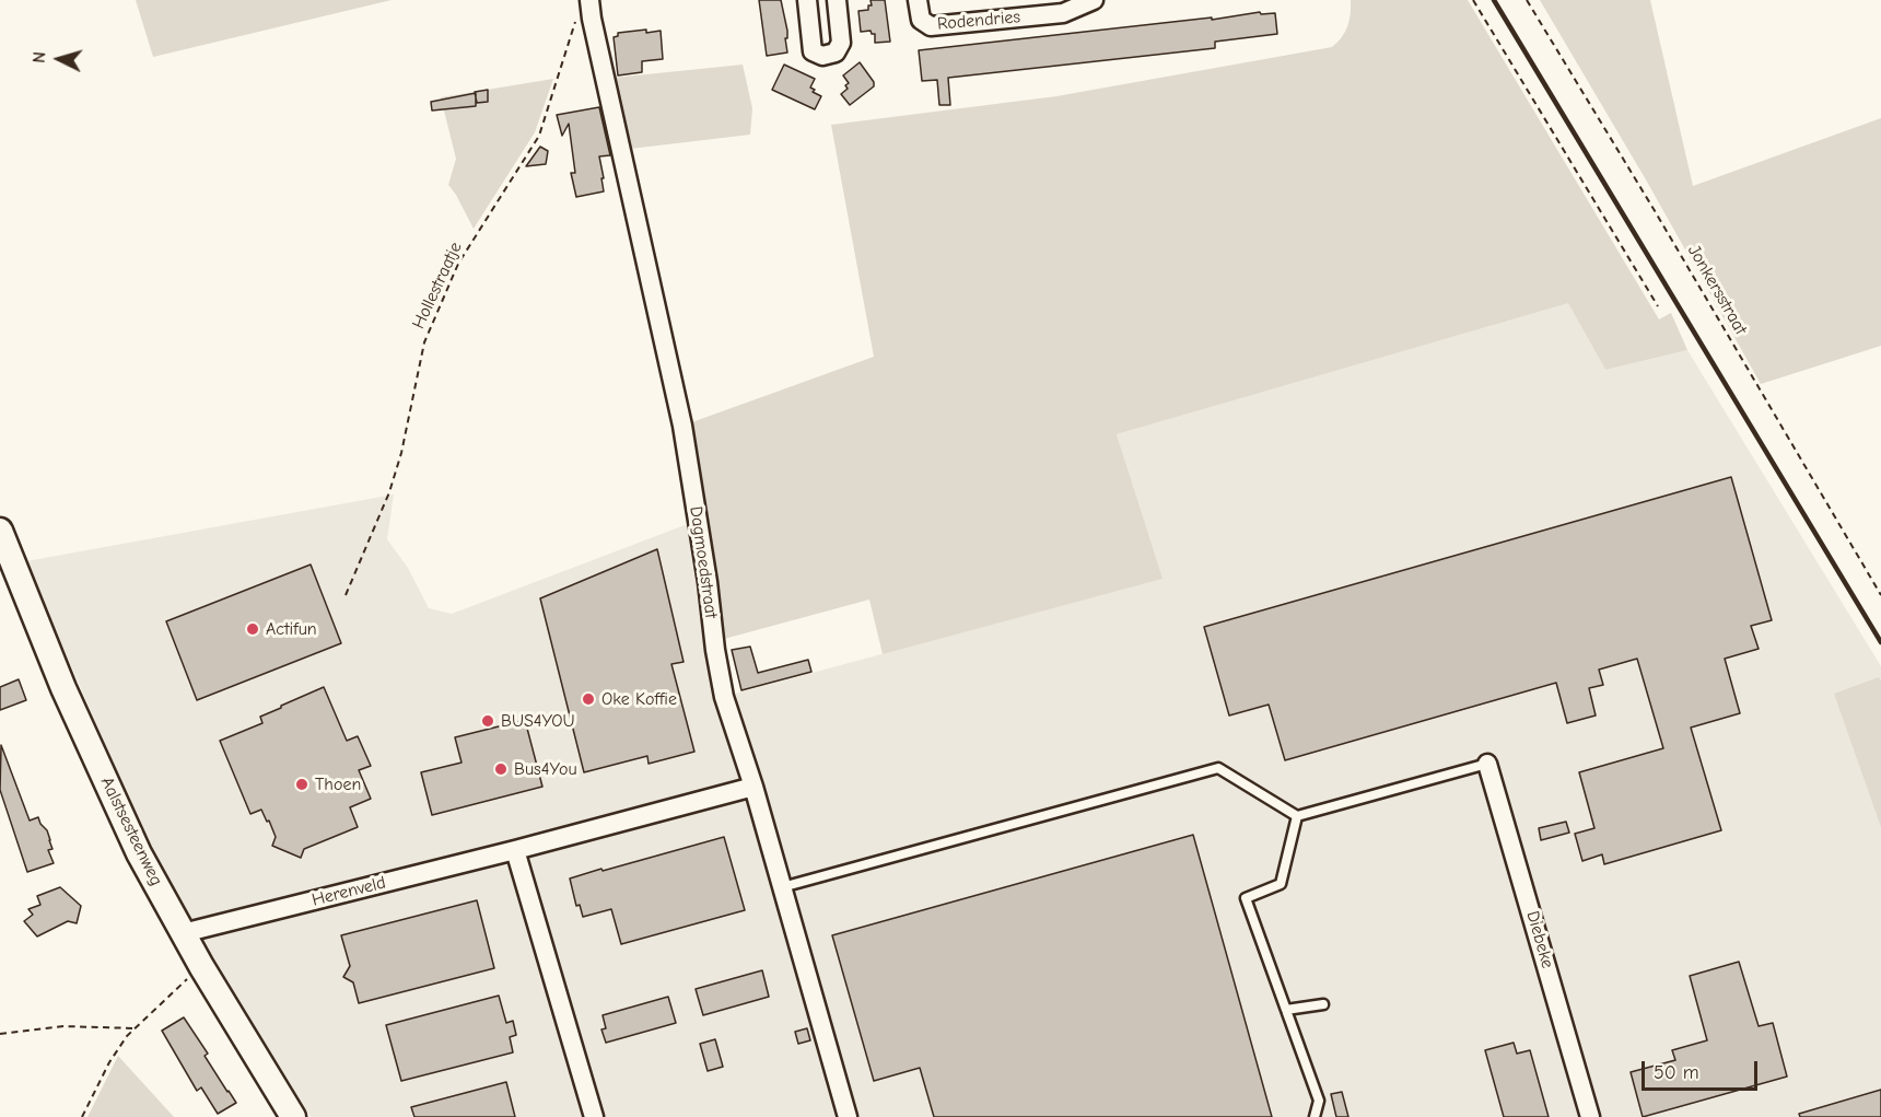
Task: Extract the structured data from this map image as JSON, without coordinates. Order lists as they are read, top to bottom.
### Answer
{
  "streets": {
    "main road": ["Aalstsesteenweg"],
    "street": [
      "Rodendries",
      "Dagmoedstraat",
      "Herenveld",
      "Diebeke"
    ],
    "path": ["Hollestraatje", "Jonkersstraat"]
  },
  "crossings": [
    ["Dagmoedstraat", "Herenveld"],
    ["Aalstsesteenweg", "Herenveld"]
  ],
  "places": [
    "Actifun",
    "Oke Koffie",
    "BUS4YOU",
    "Bus4You",
    "Thoen"
  ],
  "scale_bar": "50 m",
  "north": "left"
}
